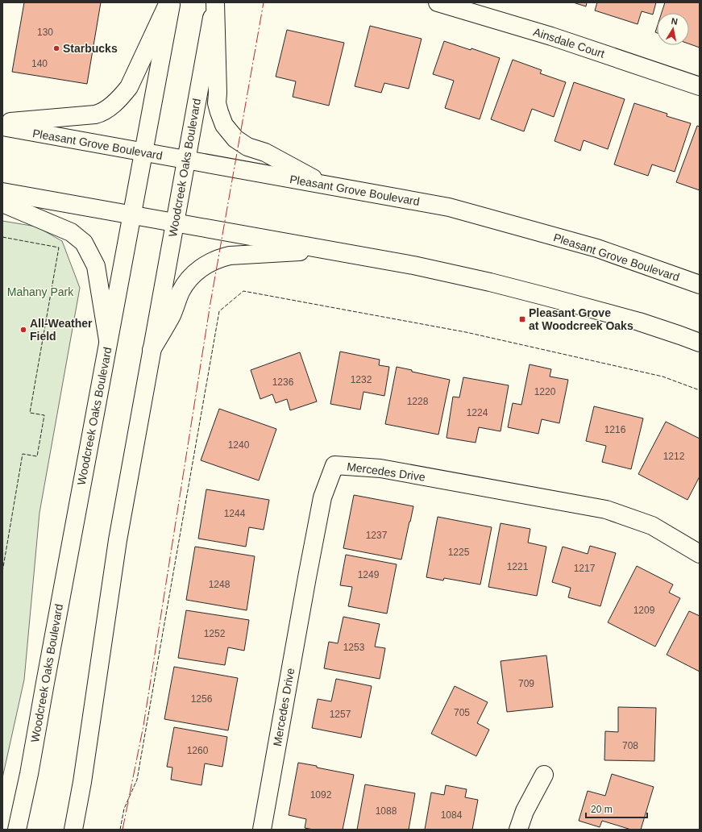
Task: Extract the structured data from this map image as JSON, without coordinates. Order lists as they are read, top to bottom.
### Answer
{
  "streets": {
    "main road": [
      "Ainsdale Court",
      "Pleasant Grove Boulevard",
      "Woodcreek Oaks Boulevard",
      "Mercedes Drive"
    ]
  },
  "crossings": [
    ["Pleasant Grove Boulevard", "Woodcreek Oaks Boulevard"]
  ],
  "parks": ["Mahany Park"],
  "places": {
    "other": ["Starbucks", "All-Weather Field"],
    "transit": ["Pleasant Grove at Woodcreek Oaks"]
  },
  "house_numbers": [
    "130",
    "140",
    "1232",
    "1236",
    "1220",
    "1228",
    "1224",
    "1216",
    "1240",
    "1212",
    "1244",
    "1237",
    "1225",
    "1221",
    "1217",
    "1249",
    "1248",
    "1209",
    "1252",
    "1253",
    "709",
    "1256",
    "705",
    "1257",
    "708",
    "1260",
    "1092",
    "1088",
    "1084"
  ],
  "scale_bar": "20 m",
  "north": "top"
}
